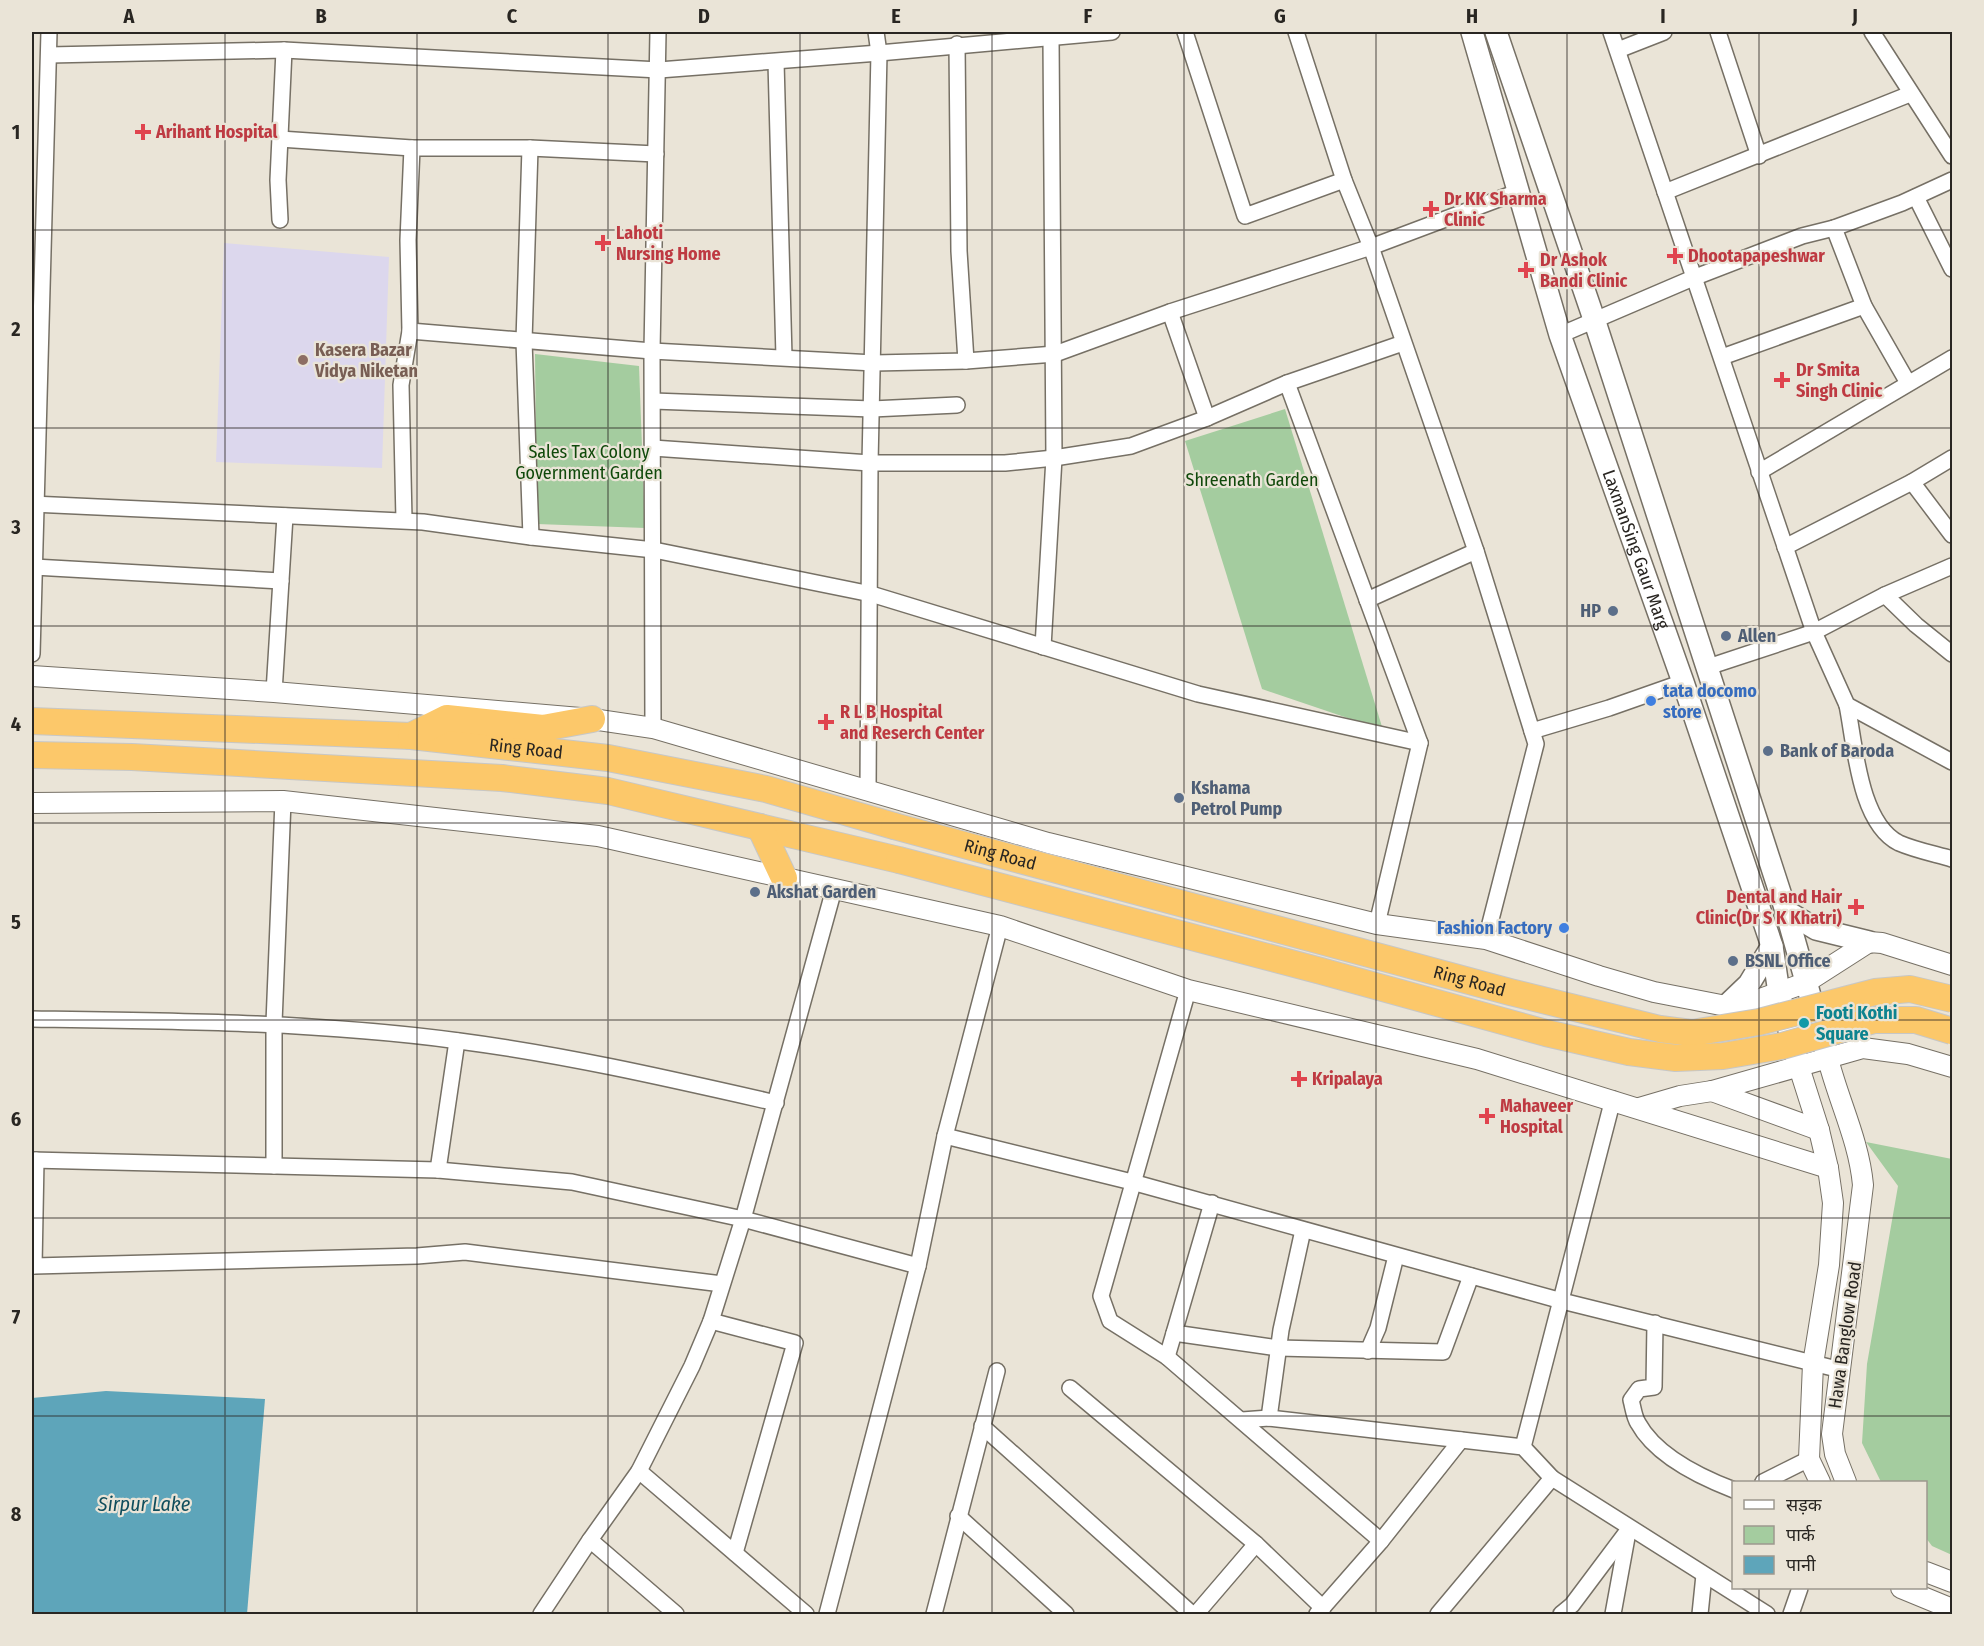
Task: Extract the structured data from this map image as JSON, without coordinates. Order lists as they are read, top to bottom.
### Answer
{
  "streets": {
    "highway": ["Ring Road"],
    "main road": ["LaxmanSing Gaur Marg"],
    "street": ["Hawa Banglow Road"]
  },
  "crossings": [
    ["LaxmanSing Gaur Marg", "Hawa Banglow Road"]
  ],
  "water": ["Sirpur Lake"],
  "parks": ["Sales Tax Colony Government Garden", "Shreenath Garden"],
  "places": {
    "health": [
      "Arihant Hospital",
      "Dr KK Sharma Clinic",
      "Lahoti Nursing Home",
      "Dhootapapeshwar",
      "Dr Ashok Bandi Clinic",
      "Dr Smita Singh Clinic",
      "R L B Hospital and Reserch Center",
      "Dental and Hair Clinic(Dr S K Khatri)",
      "Kripalaya",
      "Mahaveer Hospital"
    ],
    "other": [
      "Kasera Bazar Vidya Niketan",
      "HP",
      "Allen",
      "tata docomo store",
      "Bank of Baroda",
      "Kshama Petrol Pump",
      "Akshat Garden",
      "Fashion Factory",
      "BSNL Office",
      "Footi Kothi Square"
    ]
  },
  "legend": ["सड़क", "पार्क", "पानी"],
  "grid": {
    "columns": [
      "A",
      "B",
      "C",
      "D",
      "E",
      "F",
      "G",
      "H",
      "I",
      "J"
    ],
    "rows": [
      "1",
      "2",
      "3",
      "4",
      "5",
      "6",
      "7",
      "8"
    ]
  }
}
